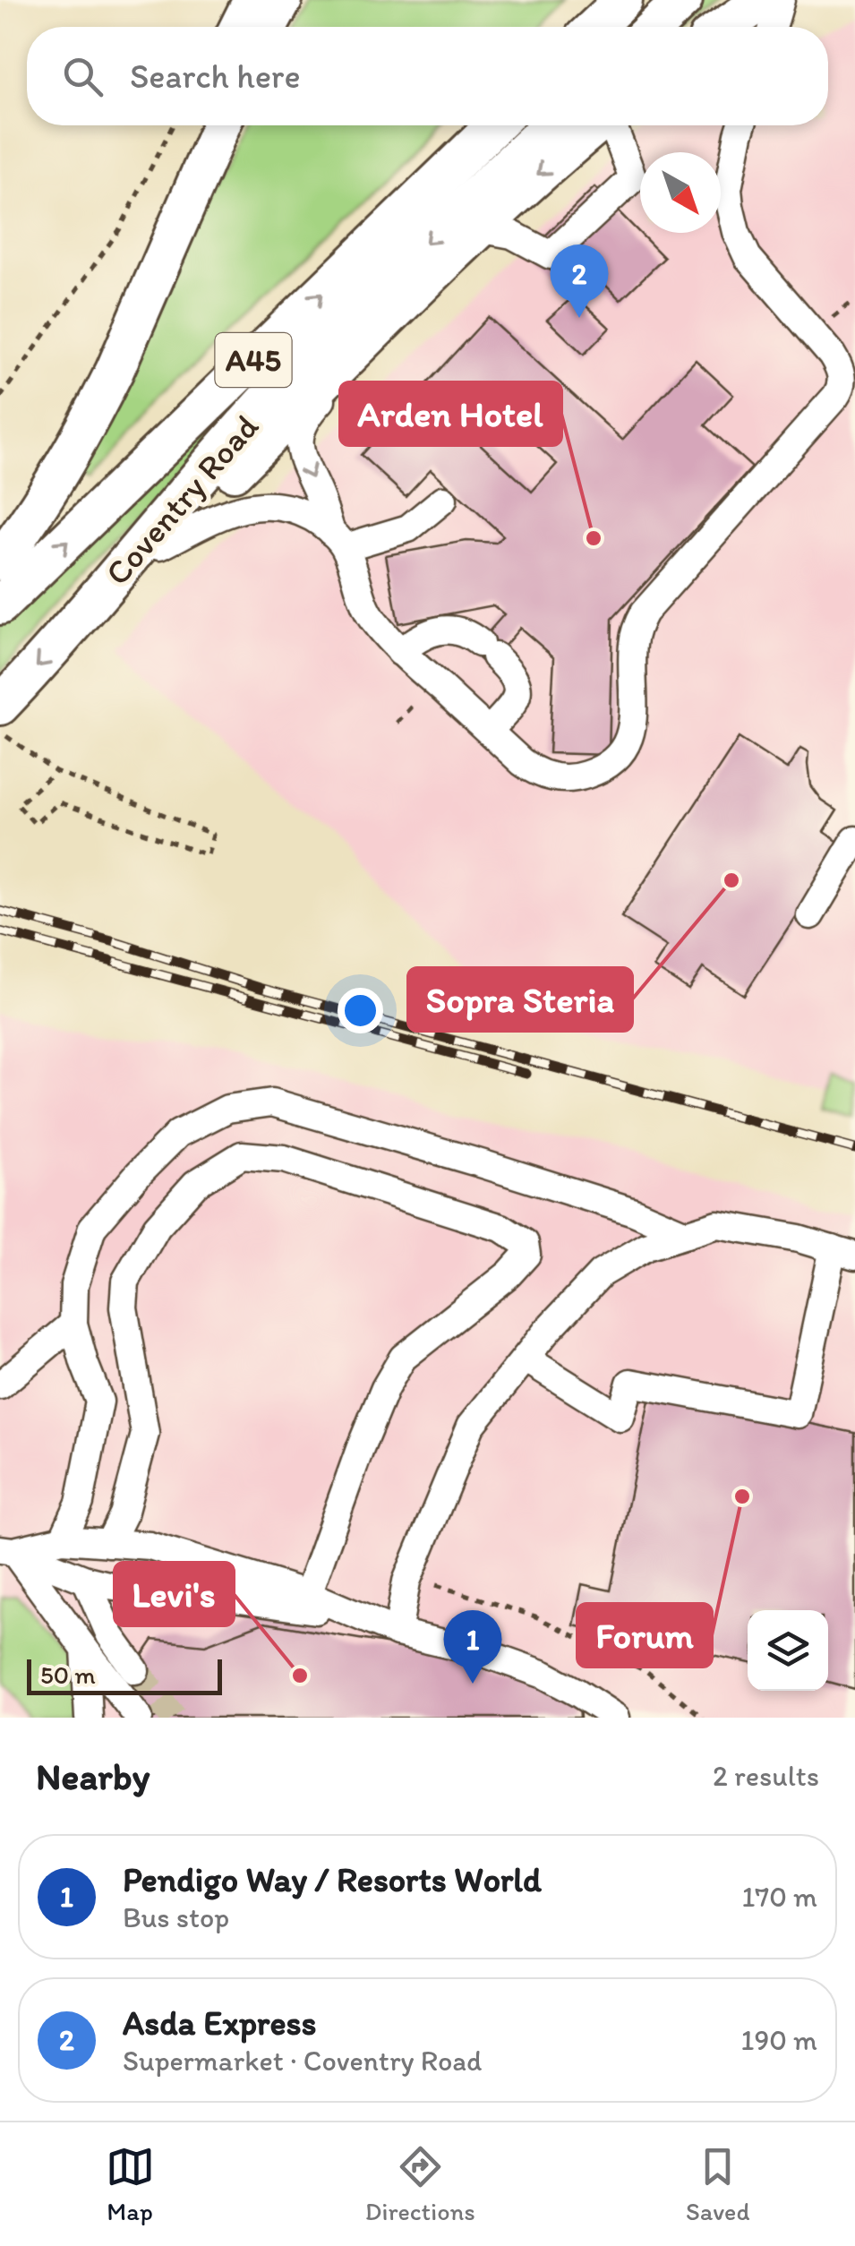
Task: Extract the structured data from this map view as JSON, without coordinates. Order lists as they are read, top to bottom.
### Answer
{
  "streets": {
    "highway": ["A45", "Coventry Road"]
  },
  "places": [
    "Arden Hotel",
    "Sopra Steria",
    "Forum",
    "Levi's"
  ],
  "scale_bar": "50 m",
  "north": "bottom right",
  "page": {
    "search": "Search here",
    "pins": ["2", "1"],
    "scale": "50 m",
    "heading": ["Nearby", "2 results"],
    "list": [
      {
        "mark": "1",
        "name": "Pendigo Way / Resorts World",
        "note": "Bus stop",
        "value": "170 m"
      },
      {
        "mark": "2",
        "name": "Asda Express",
        "note": "Supermarket · Coventry Road",
        "value": "190 m"
      }
    ],
    "nav": ["Map", "Directions", "Saved"]
  }
}
